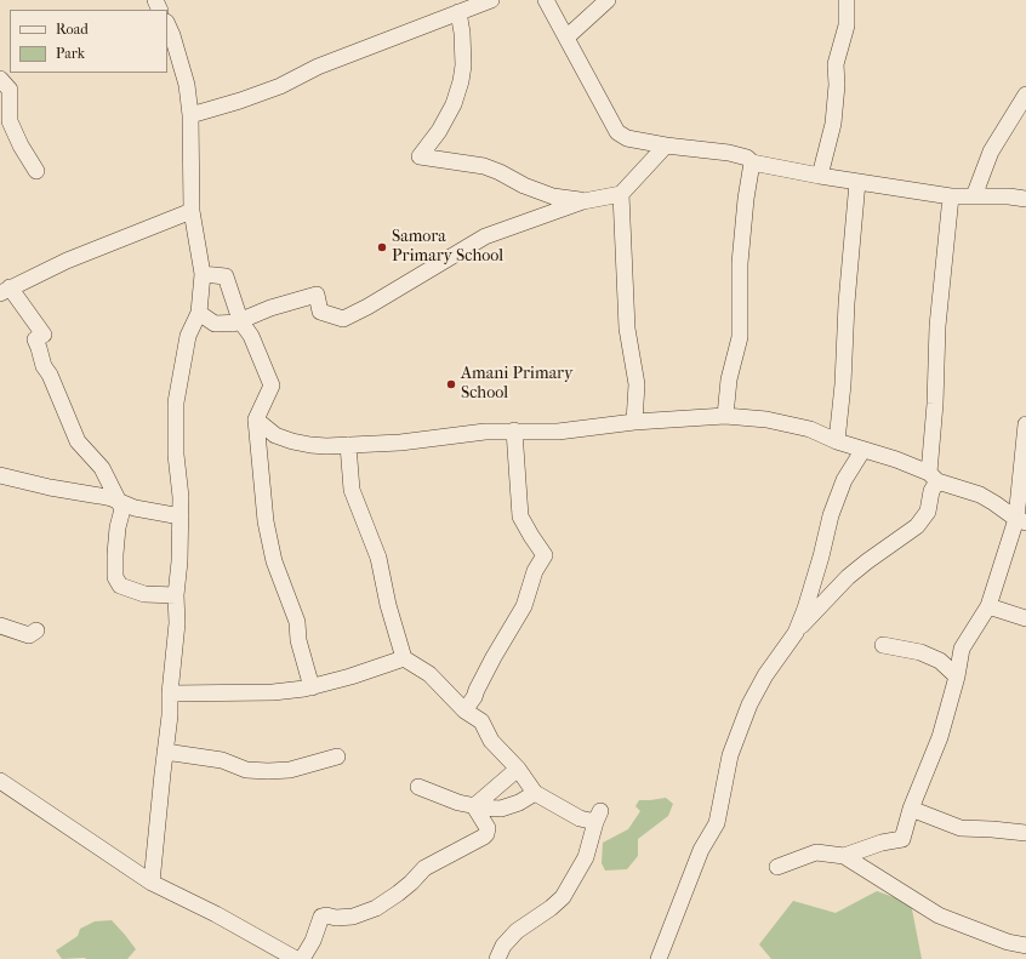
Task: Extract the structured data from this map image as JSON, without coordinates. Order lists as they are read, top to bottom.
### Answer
{
  "places": ["Samora Primary School", "Amani Primary School"],
  "legend": ["Road", "Park"]
}
